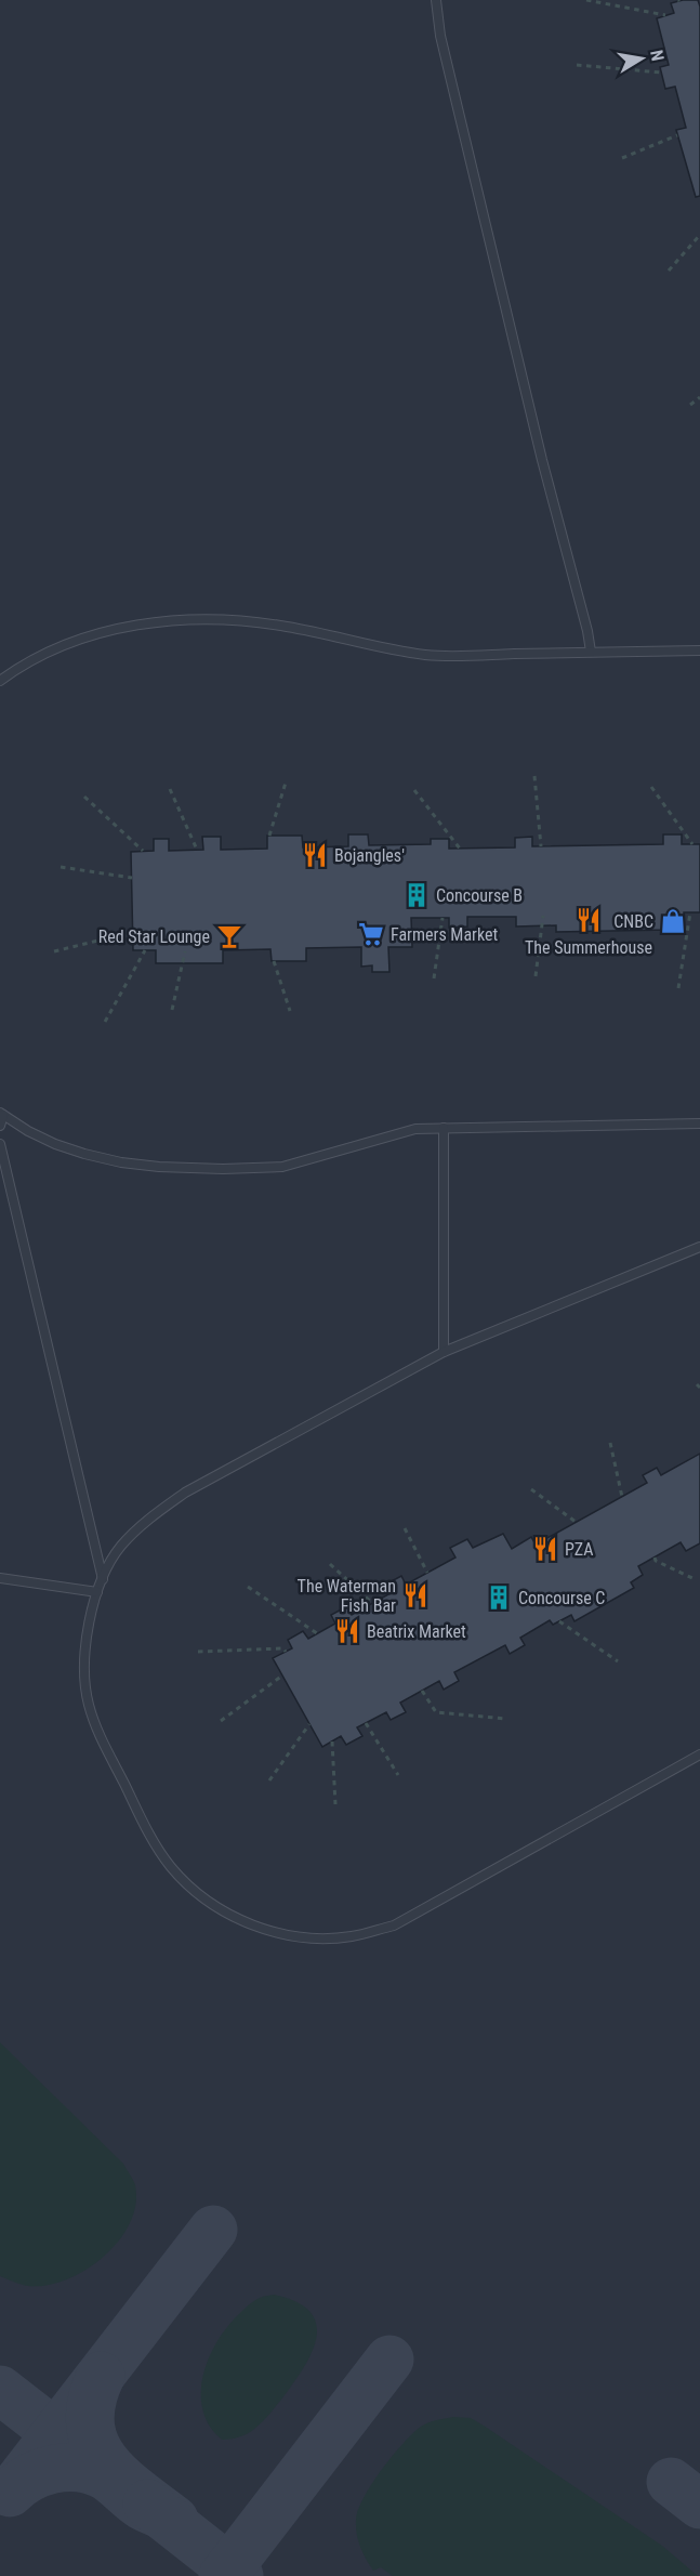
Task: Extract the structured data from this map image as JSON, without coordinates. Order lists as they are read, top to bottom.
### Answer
{
  "places": {
    "restaurant": [
      "Bojangles'",
      "The Summerhouse",
      "PZA",
      "The Waterman Fish Bar",
      "Beatrix Market"
    ],
    "building": ["Concourse B", "Concourse C"],
    "shop": ["CNBC"],
    "supermarket": ["Farmers Market"],
    "bar": ["Red Star Lounge"]
  },
  "north": "right"
}
